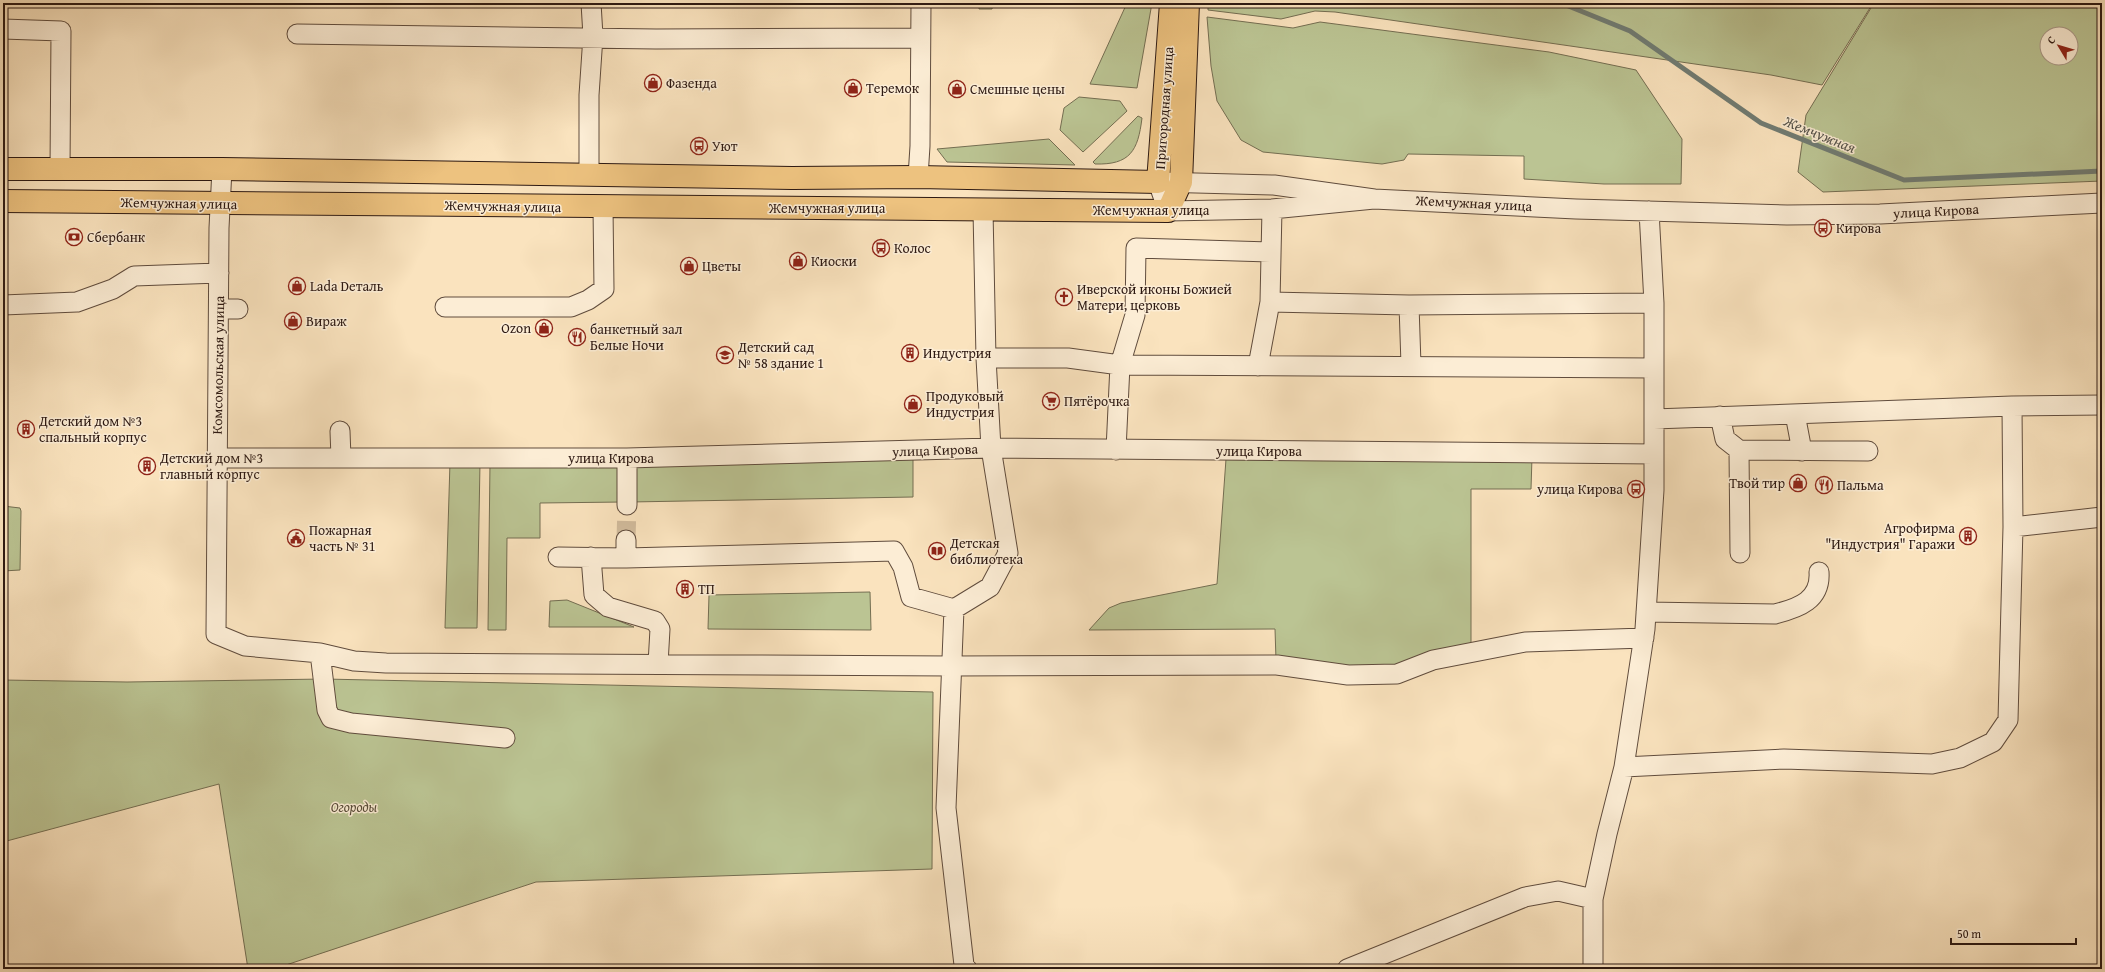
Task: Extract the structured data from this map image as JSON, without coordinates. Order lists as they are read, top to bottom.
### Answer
{
  "streets": {
    "main road": ["Пригородная улица", "Жемчужная улица"],
    "street": ["улица Кирова", "Комсомольская улица"]
  },
  "crossings": [
    ["Пригородная улица", "Жемчужная улица"],
    ["Жемчужная улица", "улица Кирова"],
    ["Жемчужная улица", "Комсомольская улица"],
    ["улица Кирова", "Комсомольская улица"]
  ],
  "water": ["Жемчужная"],
  "parks": ["Огороды"],
  "places": {
    "shop": [
      "Фазенда",
      "Теремок",
      "Смешные цены",
      "Киоски",
      "Цветы",
      "Lada Dеталь",
      "Вираж",
      "Ozon",
      "Продуковый Индустрия",
      "Твой тир"
    ],
    "bus stop": [
      "Уют",
      "Кирова",
      "Колос",
      "улица Кирова"
    ],
    "bank": ["Сбербанк"],
    "church": ["Иверской иконы Божией Матери, церковь"],
    "restaurant": ["банкетный зал Белые Ночи", "Пальма"],
    "building": [
      "Индустрия",
      "Детский дом №3 спальный корпус",
      "Детский дом №3 главный корпус",
      "Агрофирма \"Индустрия\" Гаражи",
      "ТП"
    ],
    "school or university": ["Детский сад № 58 здание 1"],
    "supermarket": ["Пятёрочка"],
    "public building": ["Пожарная часть № 31"],
    "library": ["Детская библиотека"]
  },
  "scale_bar": "50 m",
  "north": "top left"
}
